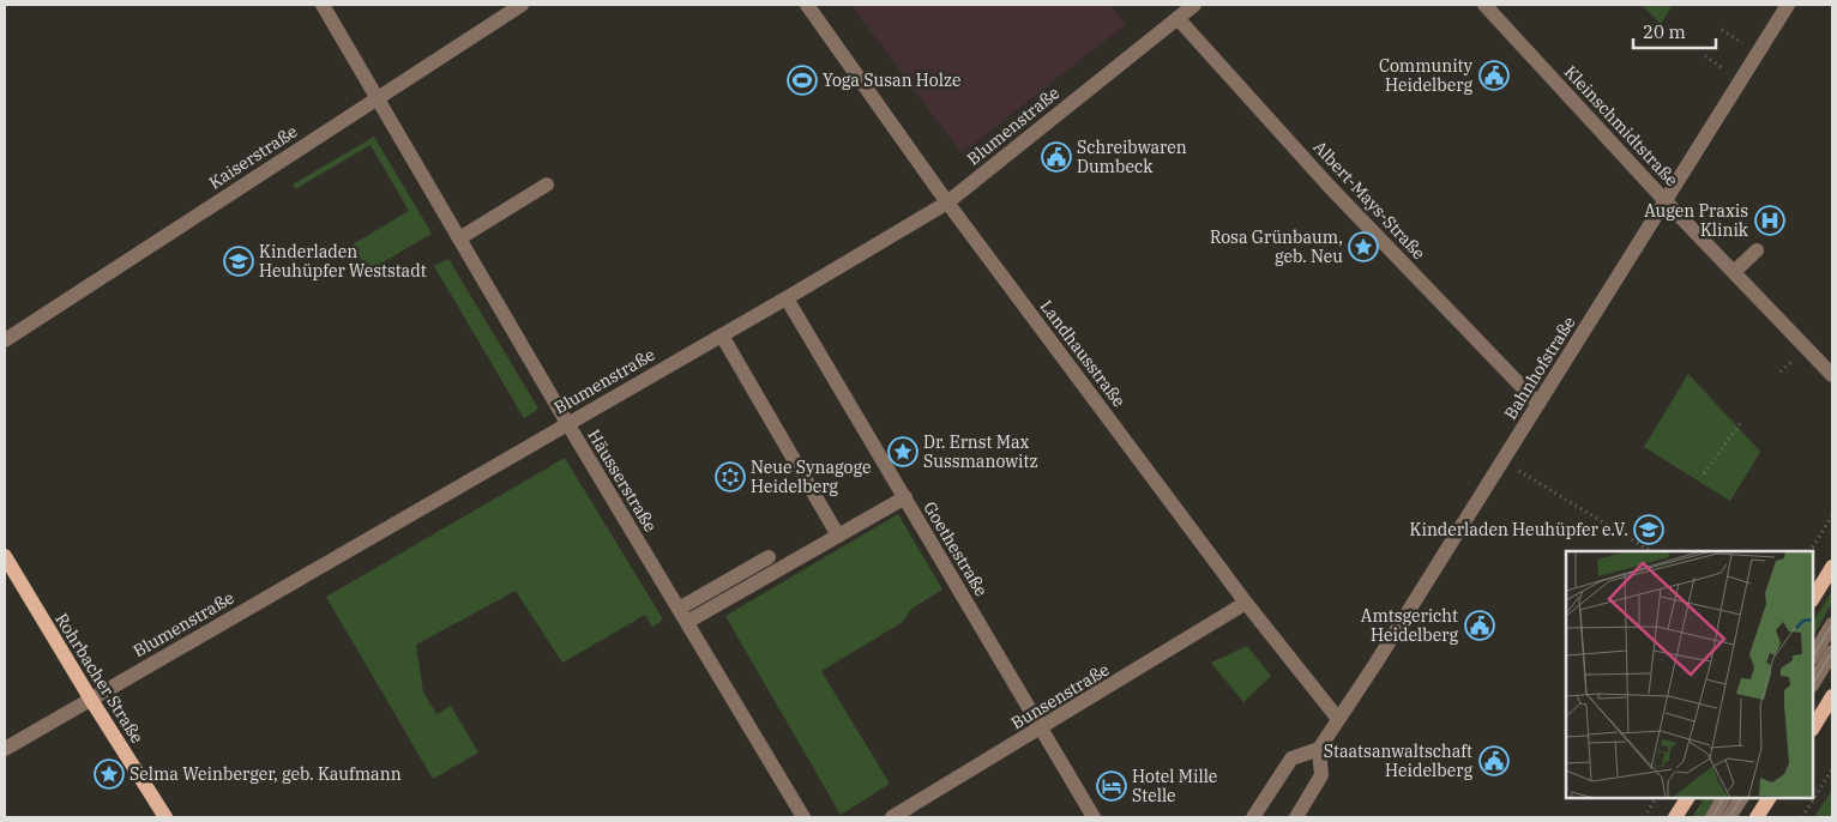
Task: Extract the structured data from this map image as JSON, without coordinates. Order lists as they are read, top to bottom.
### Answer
{
  "streets": {
    "main road": ["Rohrbacher Straße"],
    "street": [
      "Blumenstraße",
      "Kleinschmidtstraße",
      "Kaiserstraße",
      "Albert-Mays-Straße",
      "Landhausstraße",
      "Bahnhofstraße",
      "Häusserstraße",
      "Goethestraße",
      "Bunsenstraße"
    ]
  },
  "crossings": [
    ["Blumenstraße", "Albert-Mays-Straße"],
    ["Blumenstraße", "Landhausstraße"],
    ["Blumenstraße", "Häusserstraße"],
    ["Blumenstraße", "Goethestraße"],
    ["Blumenstraße", "Rohrbacher Straße"],
    ["Kleinschmidtstraße", "Bahnhofstraße"],
    ["Kaiserstraße", "Häusserstraße"],
    ["Albert-Mays-Straße", "Bahnhofstraße"],
    ["Landhausstraße", "Bahnhofstraße"],
    ["Landhausstraße", "Bunsenstraße"],
    ["Goethestraße", "Bunsenstraße"]
  ],
  "places": {
    "public building": [
      "Community Heidelberg",
      "Schreibwaren Dumbeck",
      "Amtsgericht Heidelberg",
      "Staatsanwaltschaft Heidelberg"
    ],
    "sports": ["Yoga Susan Holze"],
    "hospital": ["Augen Praxis Klinik"],
    "place": ["Rosa Grünbaum, geb. Neu", "Dr. Ernst Max Sussmanowitz", "Selma Weinberger, geb. Kaufmann"],
    "school or university": ["Kinderladen Heuhüpfer Weststadt", "Kinderladen Heuhüpfer e.V."],
    "synagogue": ["Neue Synagoge Heidelberg"],
    "hotel": ["Hotel Mille Stelle"]
  },
  "scale_bar": "20 m"
}
